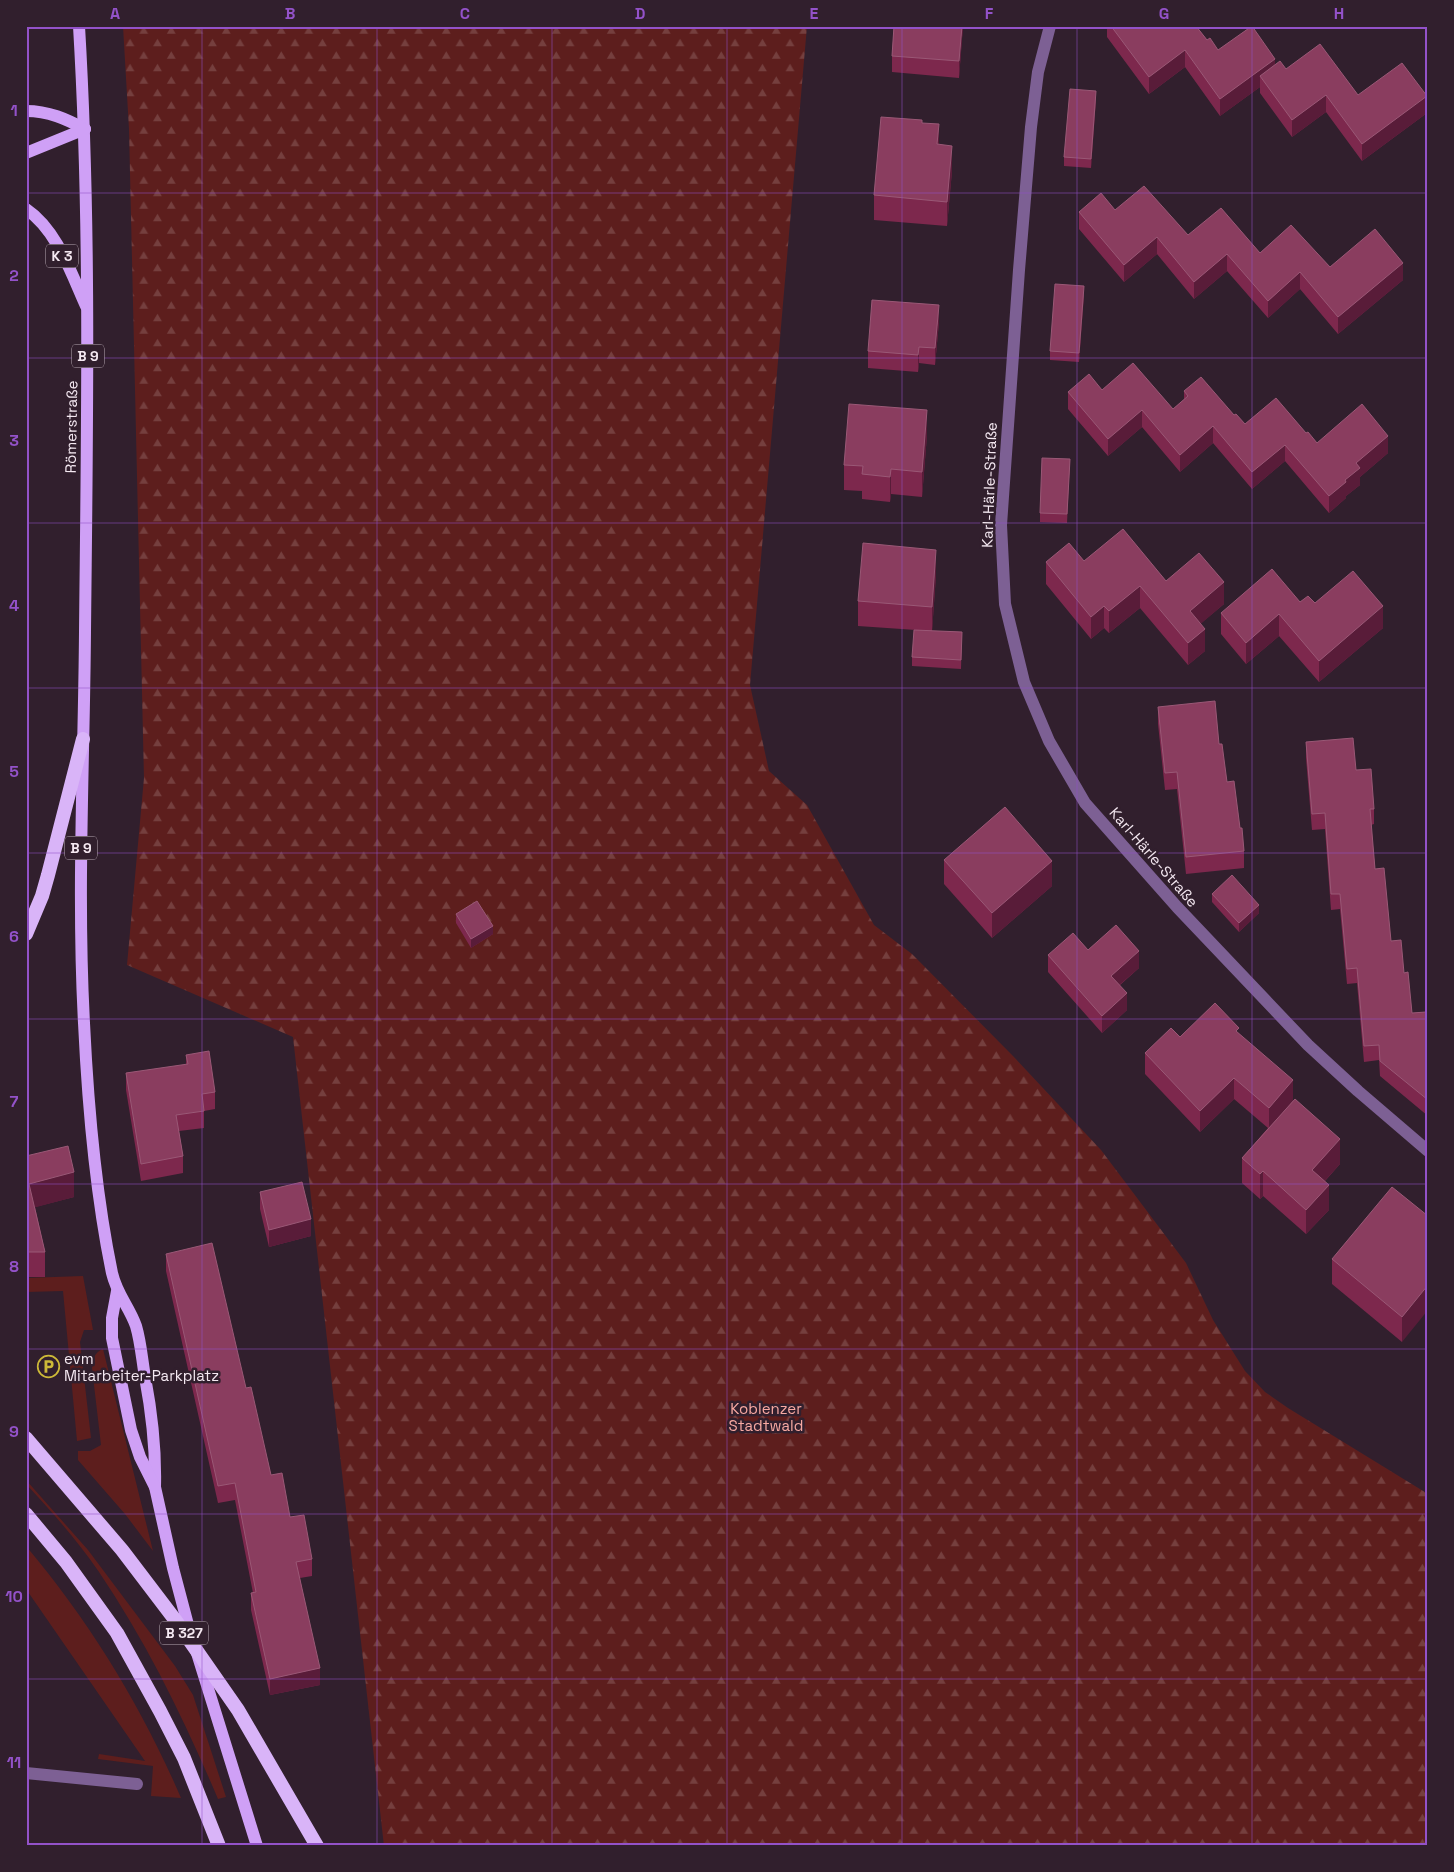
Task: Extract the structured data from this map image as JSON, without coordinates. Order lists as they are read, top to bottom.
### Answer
{
  "streets": {
    "highway": ["B 327"],
    "main road": ["K 3", "B 9", "Römerstraße"],
    "street": ["Karl-Härle-Straße"]
  },
  "crossings": [
    ["K 3", "Römerstraße"],
    ["B 9", "Römerstraße"]
  ],
  "parks": ["Koblenzer Stadtwald"],
  "places": {
    "parking": ["evm Mitarbeiter-Parkplatz"]
  },
  "grid": {
    "columns": [
      "A",
      "B",
      "C",
      "D",
      "E",
      "F",
      "G",
      "H"
    ],
    "rows": [
      "1",
      "2",
      "3",
      "4",
      "5",
      "6",
      "7",
      "8",
      "9",
      "10",
      "11"
    ]
  }
}
